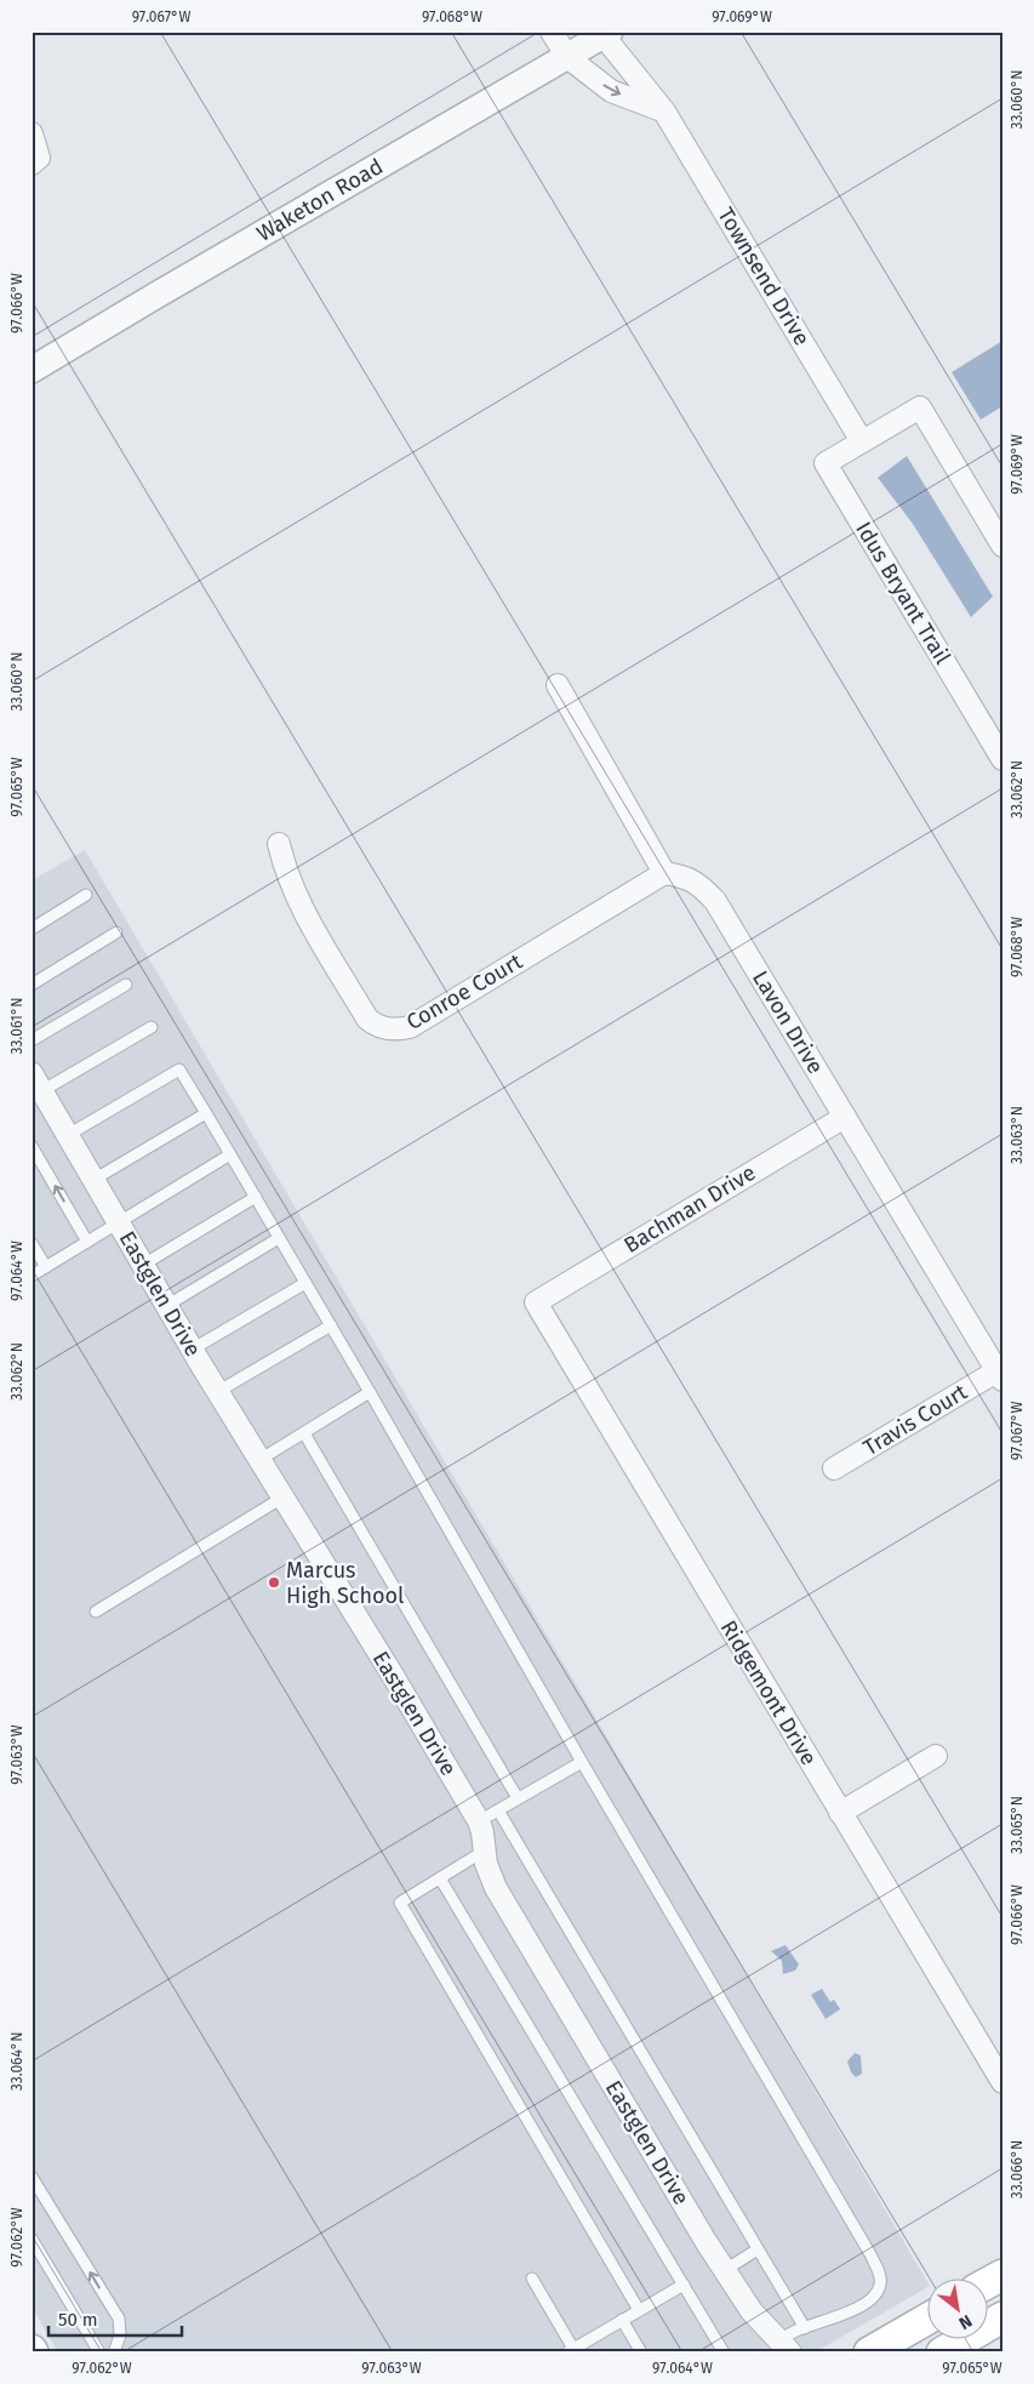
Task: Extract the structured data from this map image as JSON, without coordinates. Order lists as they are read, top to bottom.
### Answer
{
  "streets": {
    "street": [
      "Waketon Road",
      "Townsend Drive",
      "Idus Bryant Trail",
      "Conroe Court",
      "Lavon Drive",
      "Bachman Drive",
      "Eastglen Drive",
      "Travis Court",
      "Ridgemont Drive"
    ]
  },
  "crossings": [
    ["Waketon Road", "Townsend Drive"],
    ["Townsend Drive", "Idus Bryant Trail"],
    ["Conroe Court", "Lavon Drive"],
    ["Lavon Drive", "Bachman Drive"],
    ["Lavon Drive", "Travis Court"],
    ["Bachman Drive", "Ridgemont Drive"]
  ],
  "places": ["Marcus High School"],
  "scale_bar": "50 m",
  "north": "bottom right",
  "coordinates": [
    "97.067°W",
    "97.068°W",
    "97.069°W",
    "33.060°N",
    "97.066°W",
    "97.065°W",
    "33.062°N",
    "33.061°N",
    "33.063°N",
    "97.064°W",
    "97.063°W",
    "33.065°N",
    "33.064°N",
    "33.066°N",
    "97.062°W"
  ]
}
